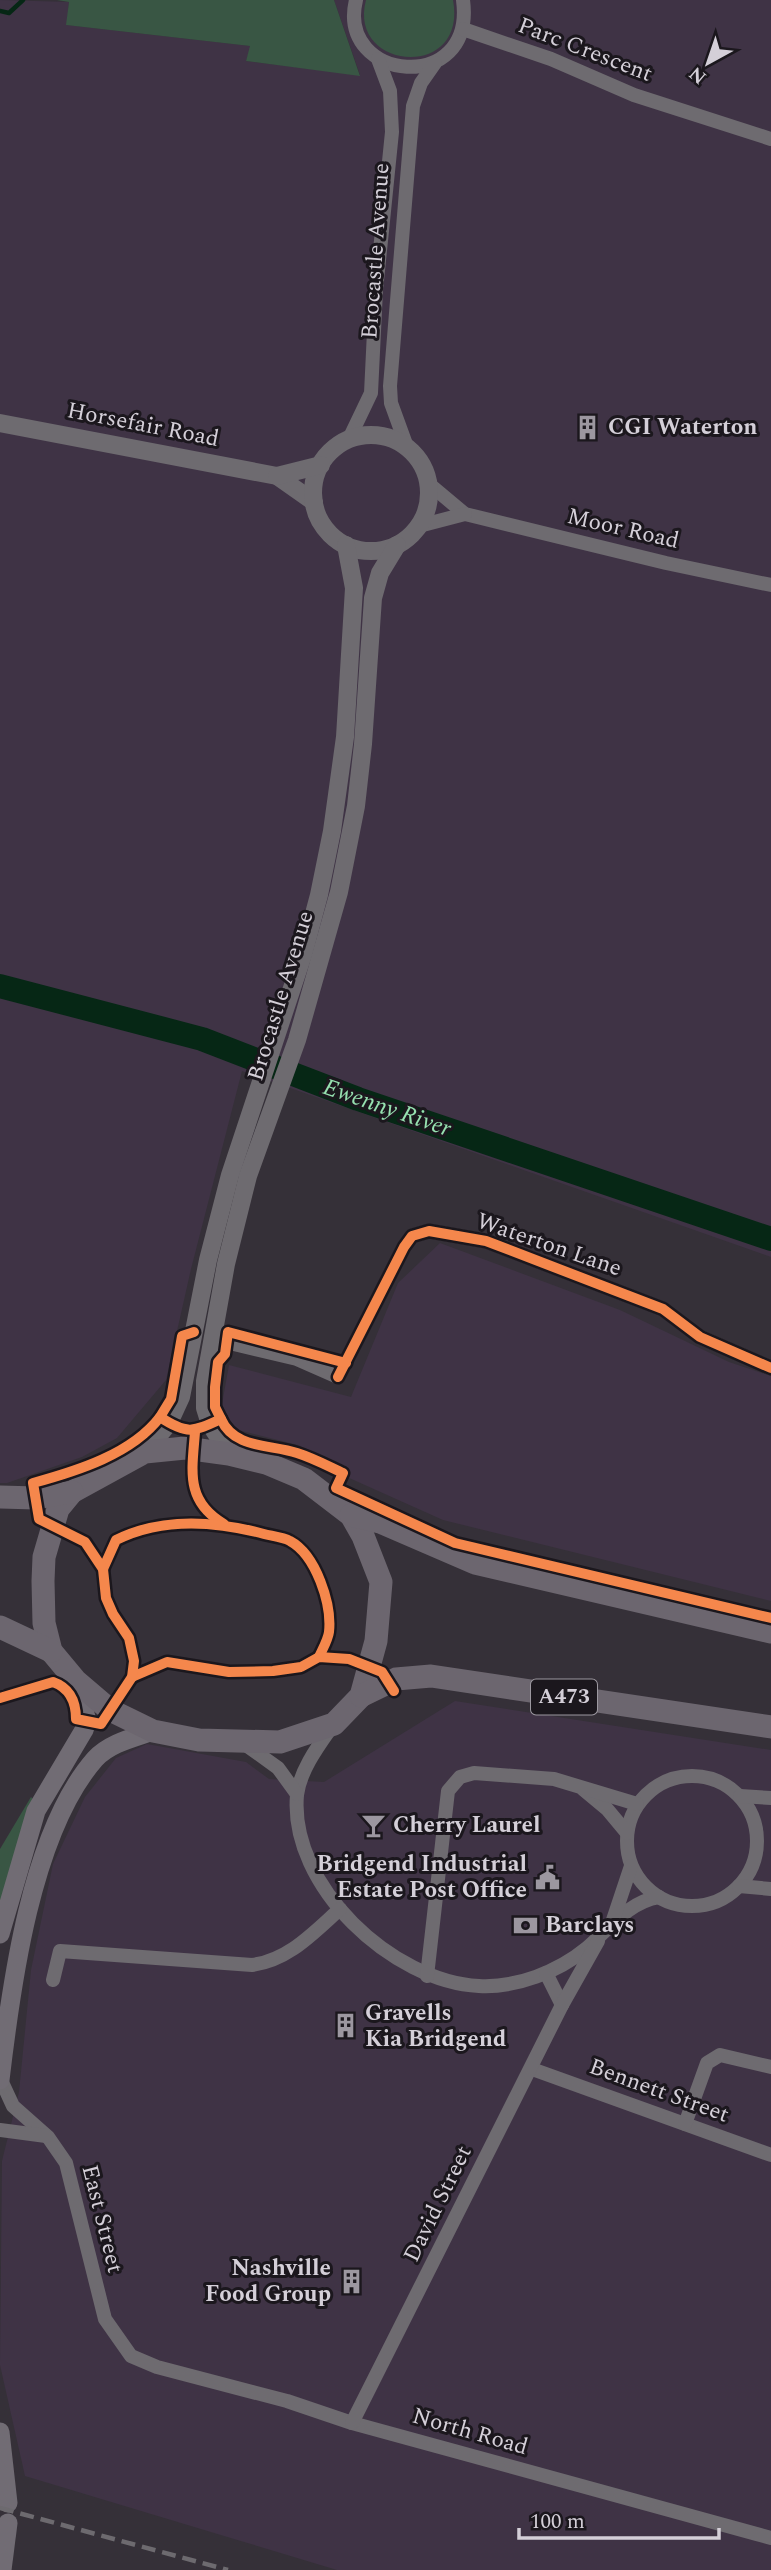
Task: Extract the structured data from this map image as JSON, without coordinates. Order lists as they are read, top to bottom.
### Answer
{
  "streets": {
    "main road": ["A473"],
    "street": [
      "Parc Crescent",
      "Brocastle Avenue",
      "Horsefair Road",
      "Moor Road",
      "Waterton Lane",
      "Bennett Street",
      "David Street",
      "East Street",
      "North Road"
    ]
  },
  "crossings": [
    ["Parc Crescent", "Brocastle Avenue"],
    ["Brocastle Avenue", "Horsefair Road"],
    ["Brocastle Avenue", "Moor Road"],
    ["Brocastle Avenue", "Waterton Lane"],
    ["Horsefair Road", "Moor Road"],
    ["Bennett Street", "David Street"],
    ["David Street", "North Road"],
    ["East Street", "North Road"]
  ],
  "water": ["Ewenny River"],
  "places": {
    "building": ["CGI Waterton", "Gravells Kia Bridgend", "Nashville Food Group"],
    "bar": ["Cherry Laurel"],
    "public building": ["Bridgend Industrial Estate Post Office"],
    "bank": ["Barclays"]
  },
  "scale_bar": "100 m",
  "north": "bottom left"
}
